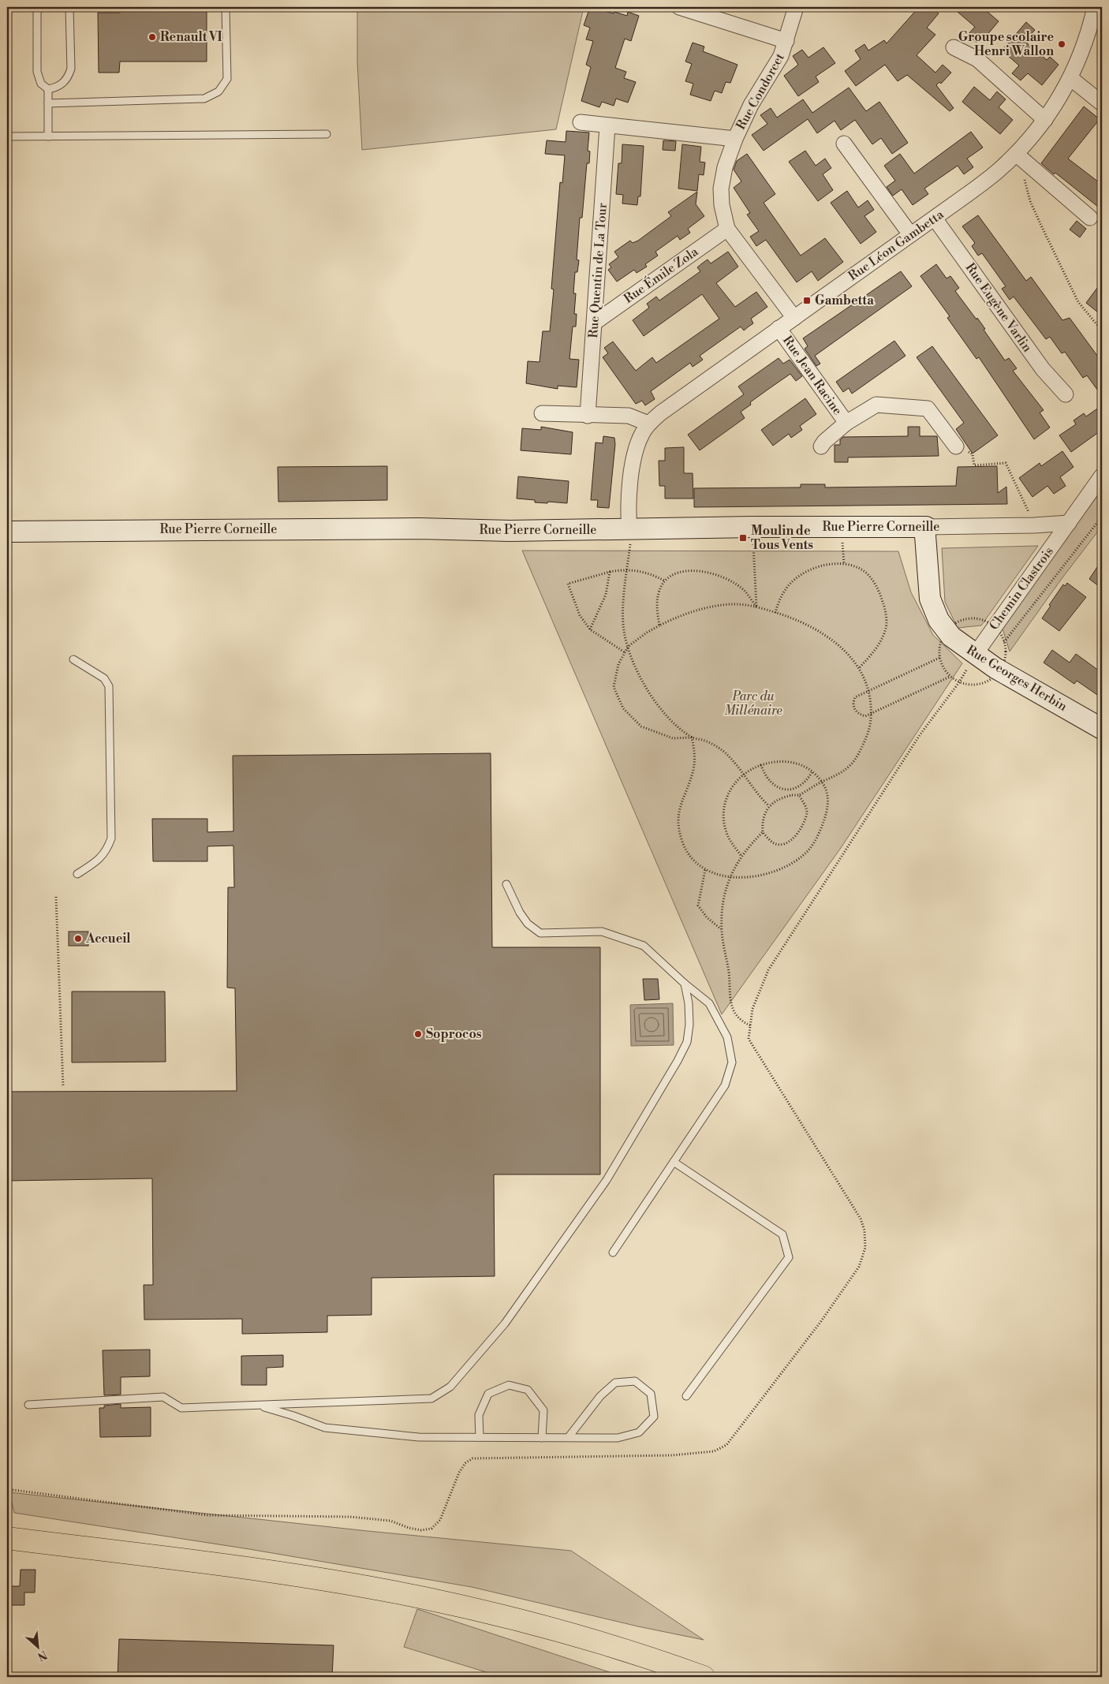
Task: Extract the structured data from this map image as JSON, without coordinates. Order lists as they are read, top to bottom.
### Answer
{
  "streets": {
    "street": [
      "Rue Condorcet",
      "Rue Léon Gambetta",
      "Rue Quentin de La Tour",
      "Rue Émile Zola",
      "Rue Eugène Varlin",
      "Rue Jean Racine",
      "Rue Pierre Corneille",
      "Chemin Clastrois",
      "Rue Georges Herbin"
    ]
  },
  "crossings": [
    ["Rue Condorcet", "Rue Léon Gambetta"],
    ["Rue Condorcet", "Rue Émile Zola"],
    ["Rue Léon Gambetta", "Rue Eugène Varlin"],
    ["Rue Léon Gambetta", "Rue Jean Racine"],
    ["Rue Léon Gambetta", "Rue Pierre Corneille"],
    ["Rue Quentin de La Tour", "Rue Émile Zola"],
    ["Rue Pierre Corneille", "Chemin Clastrois"],
    ["Rue Pierre Corneille", "Rue Georges Herbin"],
    ["Chemin Clastrois", "Rue Georges Herbin"]
  ],
  "parks": ["Parc du Millénaire"],
  "places": {
    "other": [
      "Renault VI",
      "Groupe scolaire Henri Wallon",
      "Accueil",
      "Soprocos"
    ],
    "transit": ["Gambetta", "Moulin de Tous Vents"]
  },
  "north": "bottom right"
}
